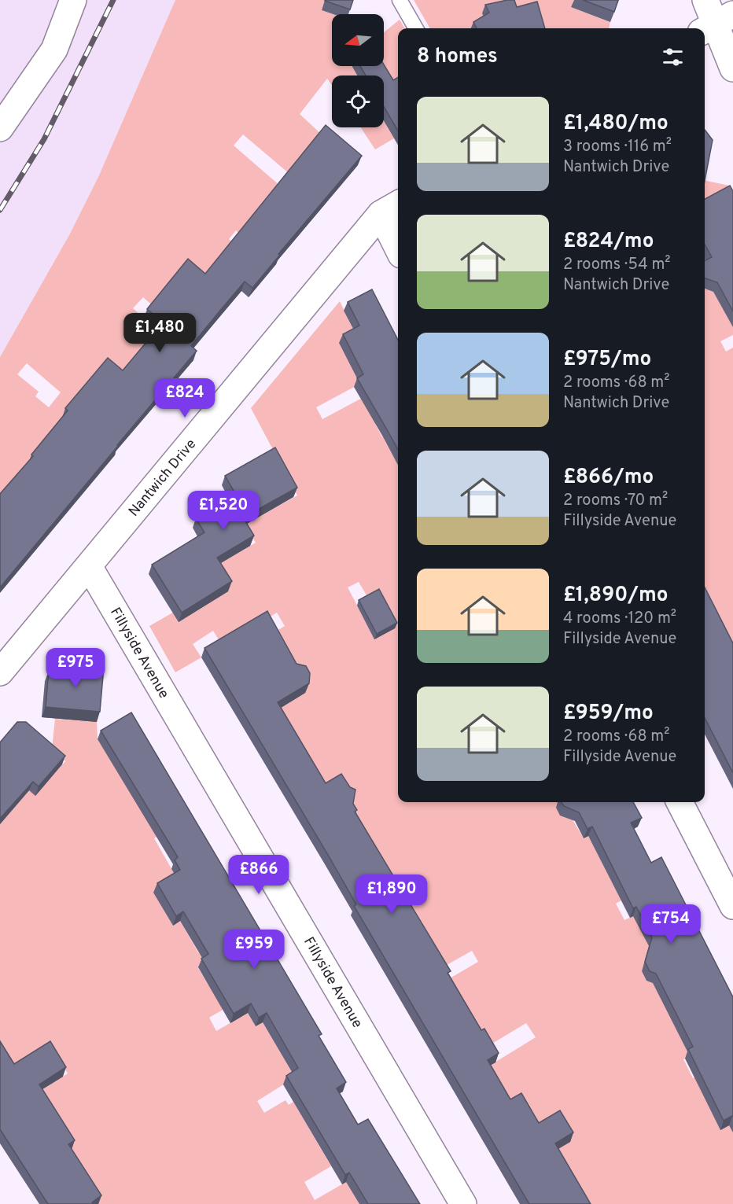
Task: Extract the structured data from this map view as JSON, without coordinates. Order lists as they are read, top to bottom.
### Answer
{
  "streets": {
    "street": ["Nantwich Drive", "Fillyside Avenue"]
  },
  "crossings": [
    ["Nantwich Drive", "Fillyside Avenue"]
  ],
  "north": "left",
  "page": {
    "heading": "8 homes",
    "list": [
      {
        "name": "£1,480/mo",
        "note": "3 rooms · 116 m² · Nantwich Drive"
      },
      {
        "name": "£824/mo",
        "note": "2 rooms · 54 m² · Nantwich Drive"
      },
      {
        "name": "£975/mo",
        "note": "2 rooms · 68 m² · Nantwich Drive"
      },
      {
        "name": "£866/mo",
        "note": "2 rooms · 70 m² · Fillyside Avenue"
      },
      {
        "name": "£1,890/mo",
        "note": "4 rooms · 120 m² · Fillyside Avenue"
      },
      {
        "name": "£959/mo",
        "note": "2 rooms · 68 m² · Fillyside Avenue"
      }
    ],
    "price": [
      "£1,480",
      "£824",
      "£1,520",
      "£975",
      "£866",
      "£1,890",
      "£754",
      "£959"
    ]
  }
}
